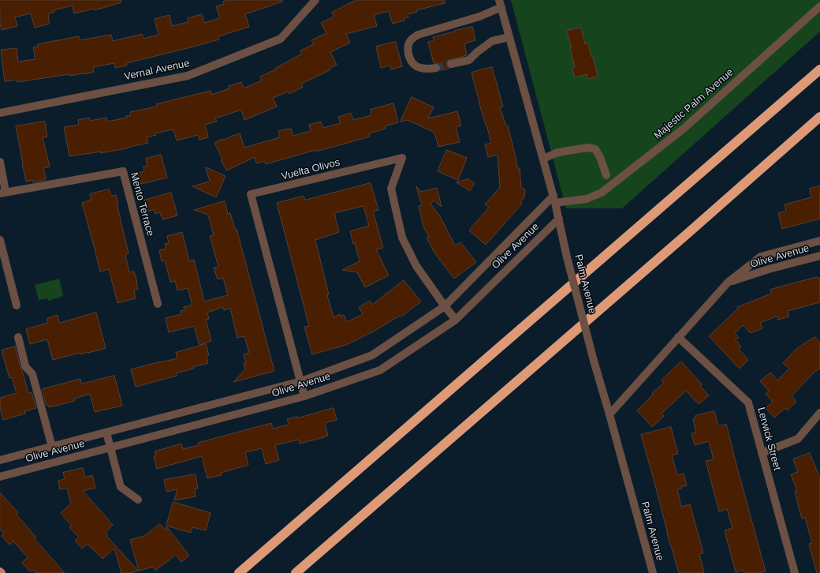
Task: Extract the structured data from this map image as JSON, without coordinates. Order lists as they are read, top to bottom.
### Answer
{
  "streets": {
    "street": [
      "Vernal Avenue",
      "Majestic Palm Avenue",
      "Vuelta Olivos",
      "Mento Terrace",
      "Olive Avenue",
      "Palm Avenue",
      "Lerwick Street"
    ]
  },
  "crossings": [
    ["Majestic Palm Avenue", "Olive Avenue"],
    ["Majestic Palm Avenue", "Palm Avenue"],
    ["Vuelta Olivos", "Olive Avenue"],
    ["Olive Avenue", "Palm Avenue"],
    ["Olive Avenue", "Lerwick Street"]
  ]
}
